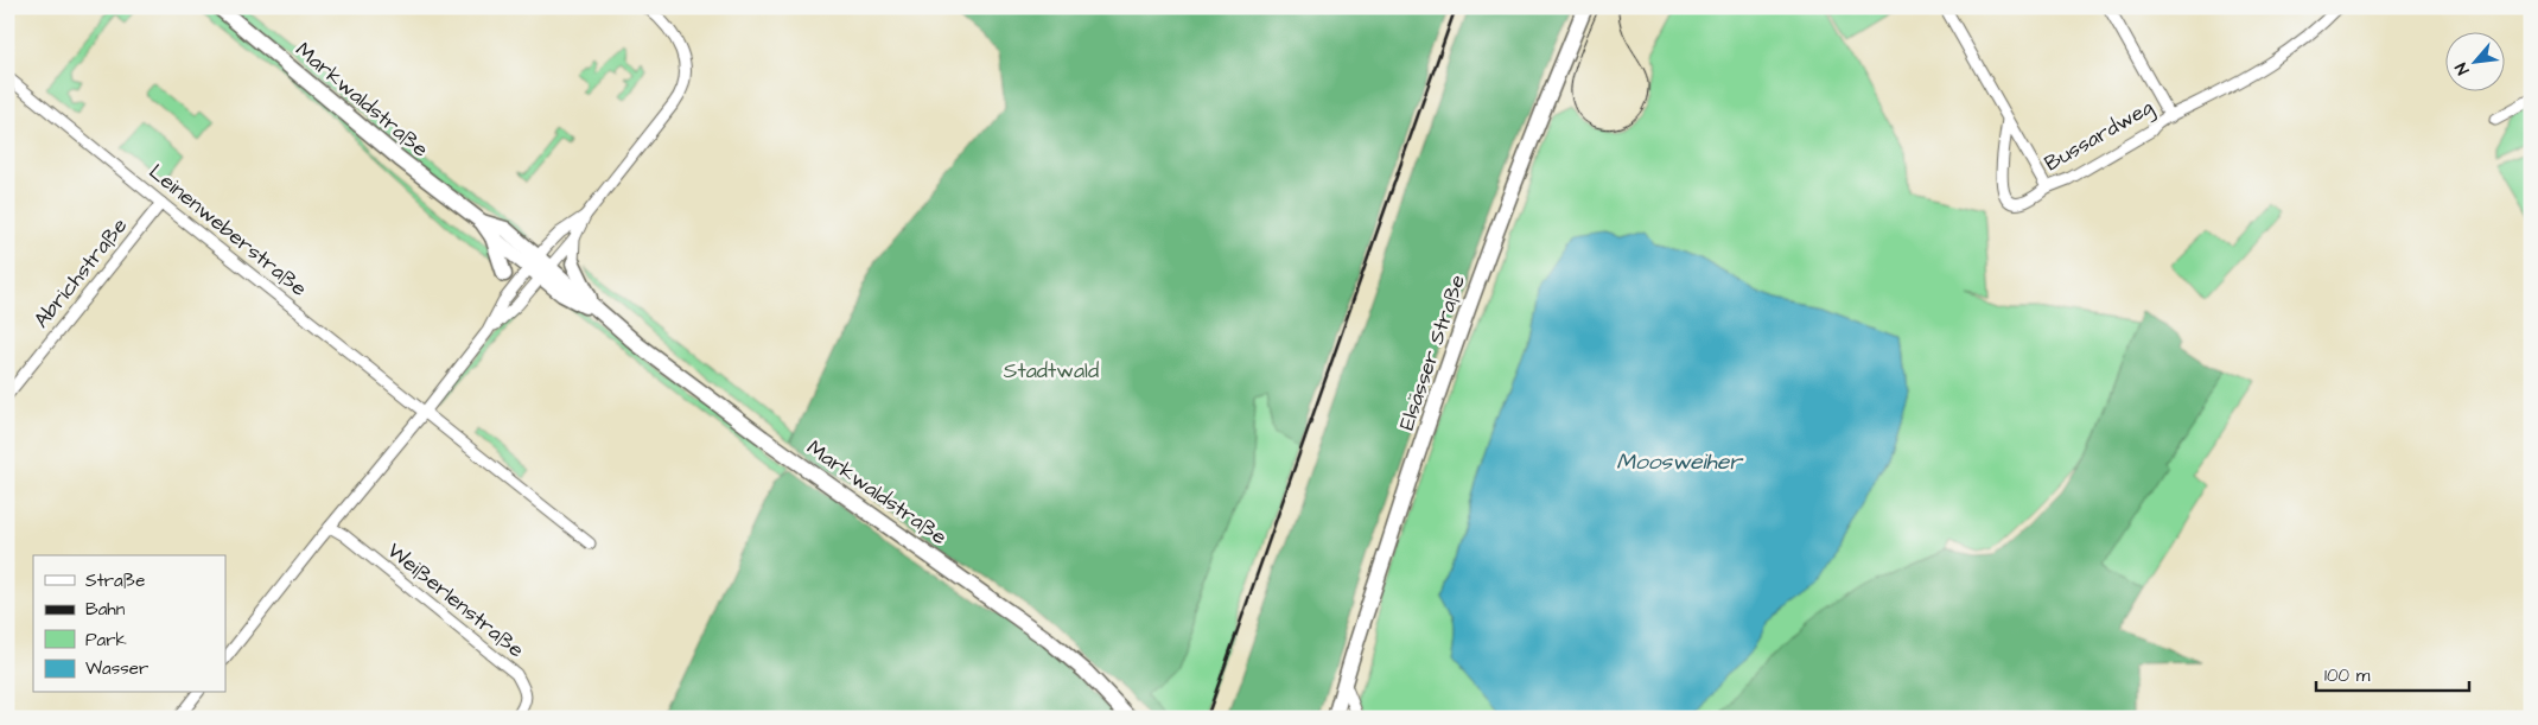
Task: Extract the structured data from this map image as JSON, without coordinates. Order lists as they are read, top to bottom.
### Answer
{
  "streets": {
    "main road": ["Markwaldstraße", "Elsässer Straße"],
    "street": [
      "Bussardweg",
      "Leinenweberstraße",
      "Abrichstraße",
      "Weißerlenstraße"
    ]
  },
  "crossings": [
    ["Leinenweberstraße", "Abrichstraße"]
  ],
  "water": ["Moosweiher"],
  "parks": ["Stadtwald"],
  "legend": [
    "Straße",
    "Bahn",
    "Park",
    "Wasser"
  ],
  "scale_bar": "100 m",
  "north": "bottom left"
}
